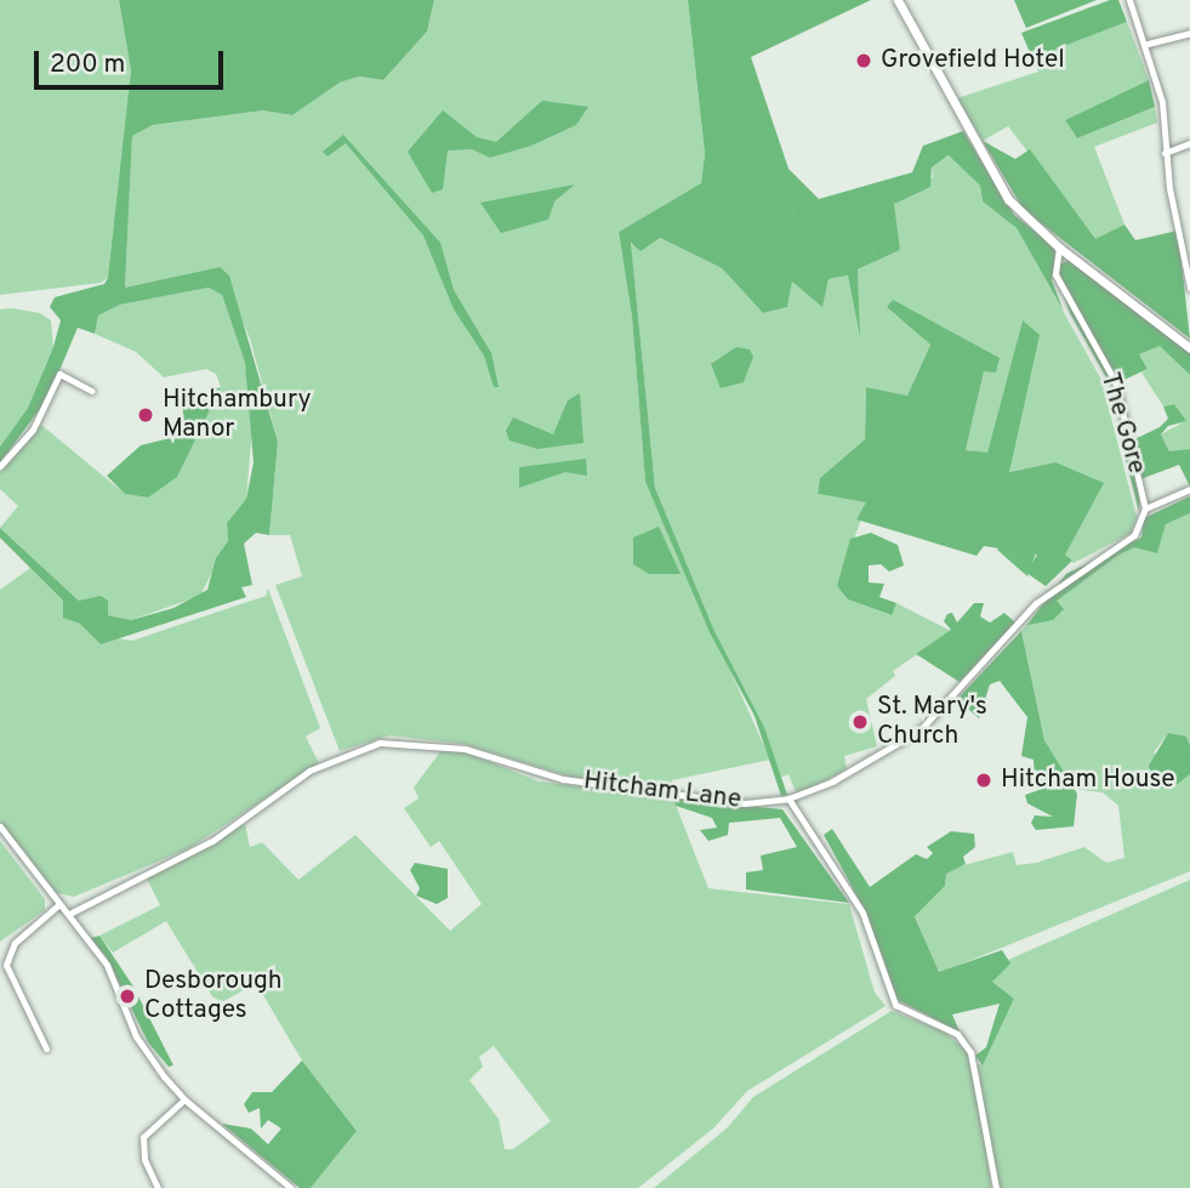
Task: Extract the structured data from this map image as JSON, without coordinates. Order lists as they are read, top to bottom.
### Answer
{
  "streets": {
    "street": ["The Gore", "Hitcham Lane"]
  },
  "crossings": [
    ["The Gore", "Hitcham Lane"]
  ],
  "places": [
    "Grovefield Hotel",
    "Hitchambury Manor",
    "St. Mary's Church",
    "Hitcham House",
    "Desborough Cottages"
  ],
  "scale_bar": "200 m"
}
